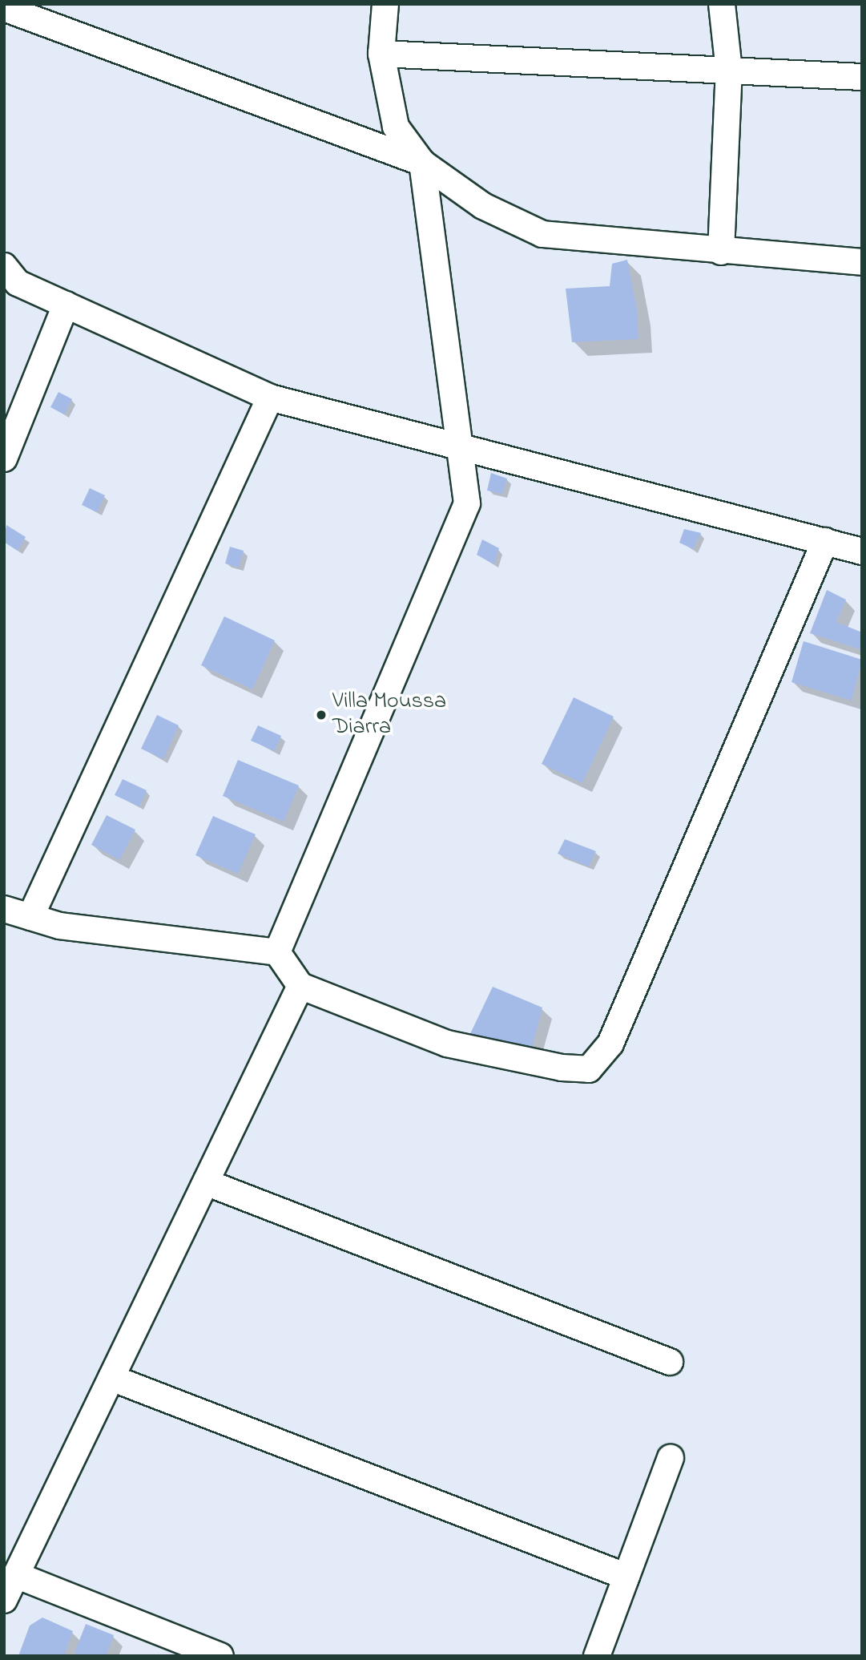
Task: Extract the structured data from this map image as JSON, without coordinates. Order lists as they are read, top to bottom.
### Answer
{
  "places": ["Villa Moussa Diarra"]
}
